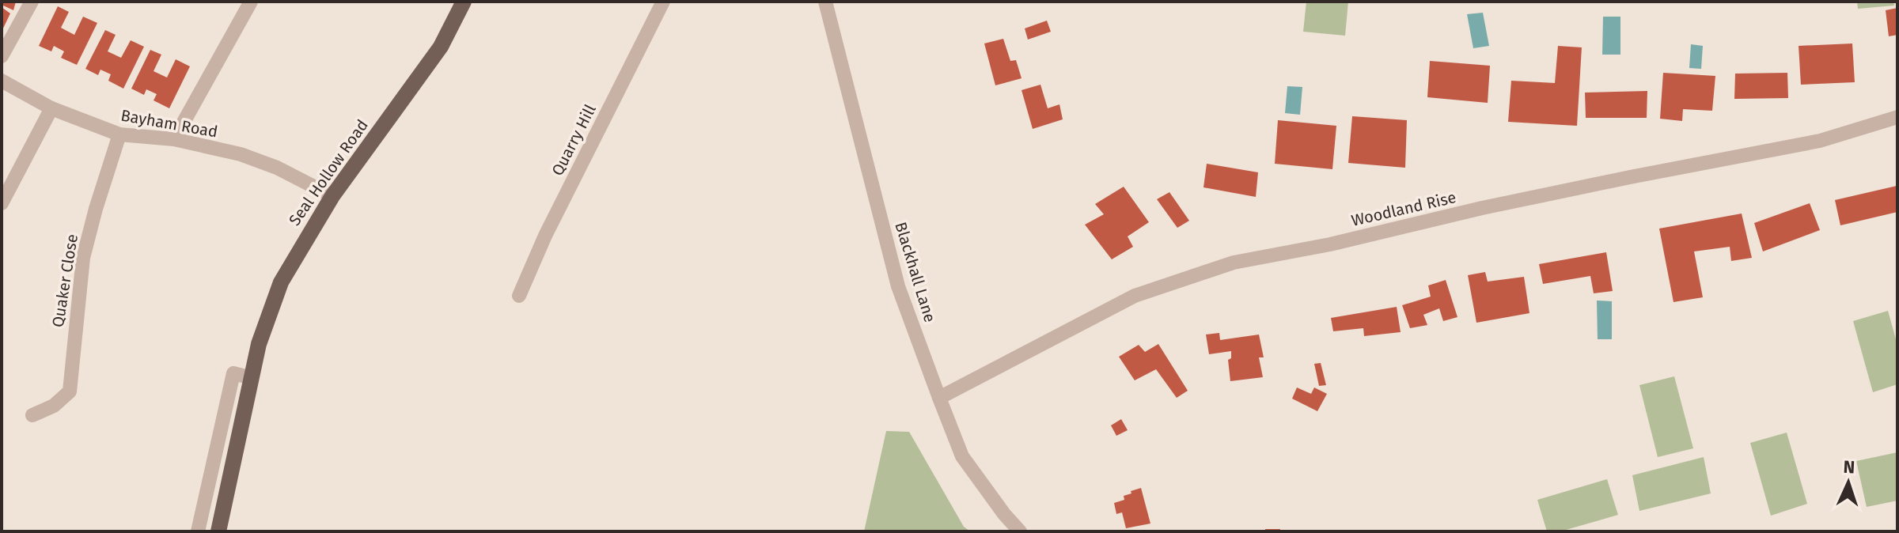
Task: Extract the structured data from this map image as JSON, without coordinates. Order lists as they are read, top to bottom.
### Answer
{
  "streets": {
    "main road": ["Seal Hollow Road"],
    "street": [
      "Bayham Road",
      "Quarry Hill",
      "Woodland Rise",
      "Blackhall Lane",
      "Quaker Close"
    ]
  },
  "crossings": [
    ["Bayham Road", "Seal Hollow Road"],
    ["Bayham Road", "Quaker Close"],
    ["Woodland Rise", "Blackhall Lane"]
  ],
  "north": "top"
}
